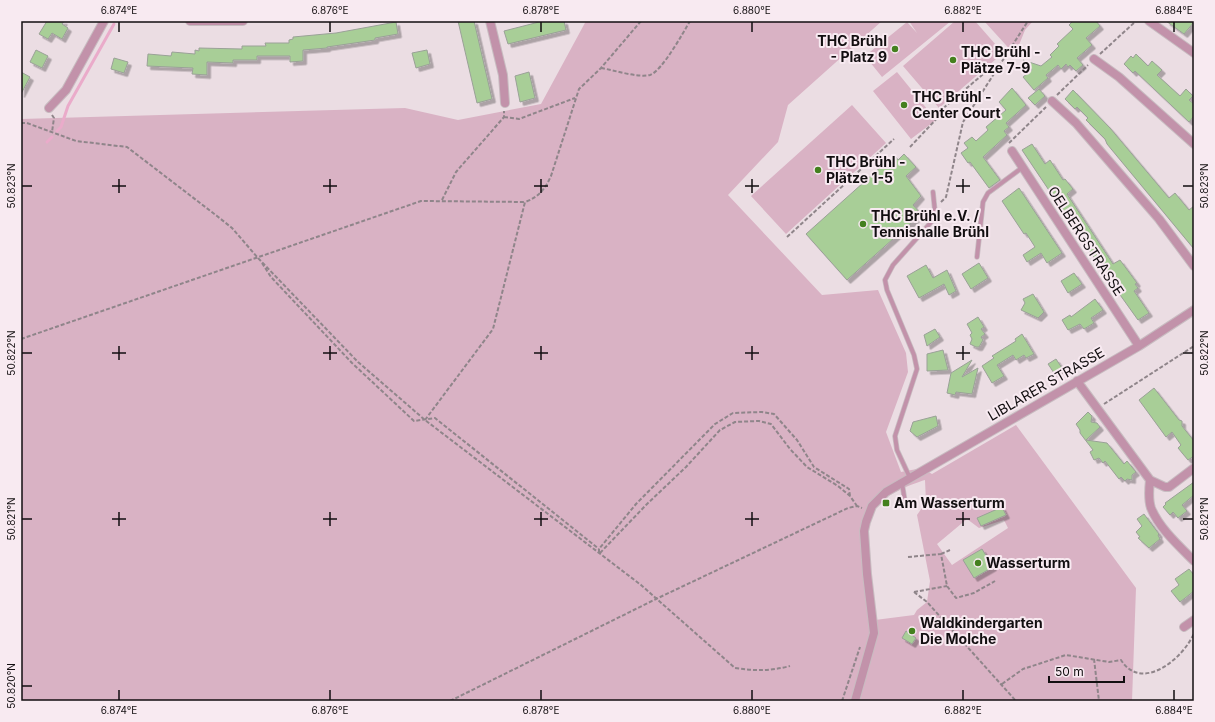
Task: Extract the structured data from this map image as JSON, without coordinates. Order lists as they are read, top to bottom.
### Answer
{
  "streets": {
    "street": ["OELBERGSTRASSE", "LIBLARER STRASSE"]
  },
  "crossings": [
    ["OELBERGSTRASSE", "LIBLARER STRASSE"]
  ],
  "places": {
    "other": [
      "THC Brühl - Platz 9",
      "THC Brühl - Plätze 7-9",
      "THC Brühl - Center Court",
      "THC Brühl - Plätze 1-5",
      "THC Brühl e.V. / Tennishalle Brühl",
      "Wasserturm",
      "Waldkindergarten Die Molche"
    ],
    "transit": ["Am Wasserturm"]
  },
  "scale_bar": "50 m",
  "coordinates": [
    "6.874°E",
    "6.876°E",
    "6.878°E",
    "6.880°E",
    "6.882°E",
    "6.884°E",
    "50.823°N",
    "50.822°N",
    "50.821°N",
    "50.820°N"
  ]
}
